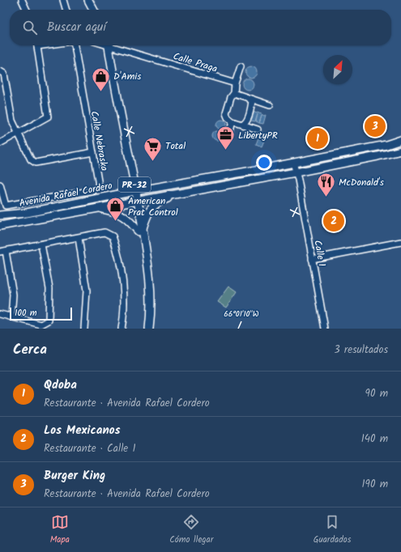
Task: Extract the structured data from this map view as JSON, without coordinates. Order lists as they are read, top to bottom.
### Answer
{
  "streets": {
    "main road": ["PR-32", "Avenida Rafael Cordero"],
    "street": ["Calle Praga", "Calle Nebraska", "Calle 1"]
  },
  "crossings": [
    ["PR-32", "Avenida Rafael Cordero"],
    ["Avenida Rafael Cordero", "Calle 1"]
  ],
  "places": {
    "shop": ["D'Amis", "American Prat Control"],
    "office": ["LibertyPR"],
    "supermarket": ["Total"],
    "restaurant": ["McDonald's"]
  },
  "scale_bar": "100 m",
  "north": "top right",
  "page": {
    "search": "Buscar aquí",
    "pins": ["3", "1", "2"],
    "scale": "100 m",
    "heading": ["Cerca", "3 resultados"],
    "list": [
      {
        "mark": "1",
        "name": "Qdoba",
        "note": "Restaurante · Avenida Rafael Cordero",
        "value": "90 m"
      },
      {
        "mark": "2",
        "name": "Los Mexicanos",
        "note": "Restaurante · Calle 1",
        "value": "140 m"
      },
      {
        "mark": "3",
        "name": "Burger King",
        "note": "Restaurante · Avenida Rafael Cordero",
        "value": "190 m"
      }
    ],
    "nav": ["Mapa", "Cómo llegar", "Guardados"]
  },
  "coordinates": ["66°01'10\"W"]
}
